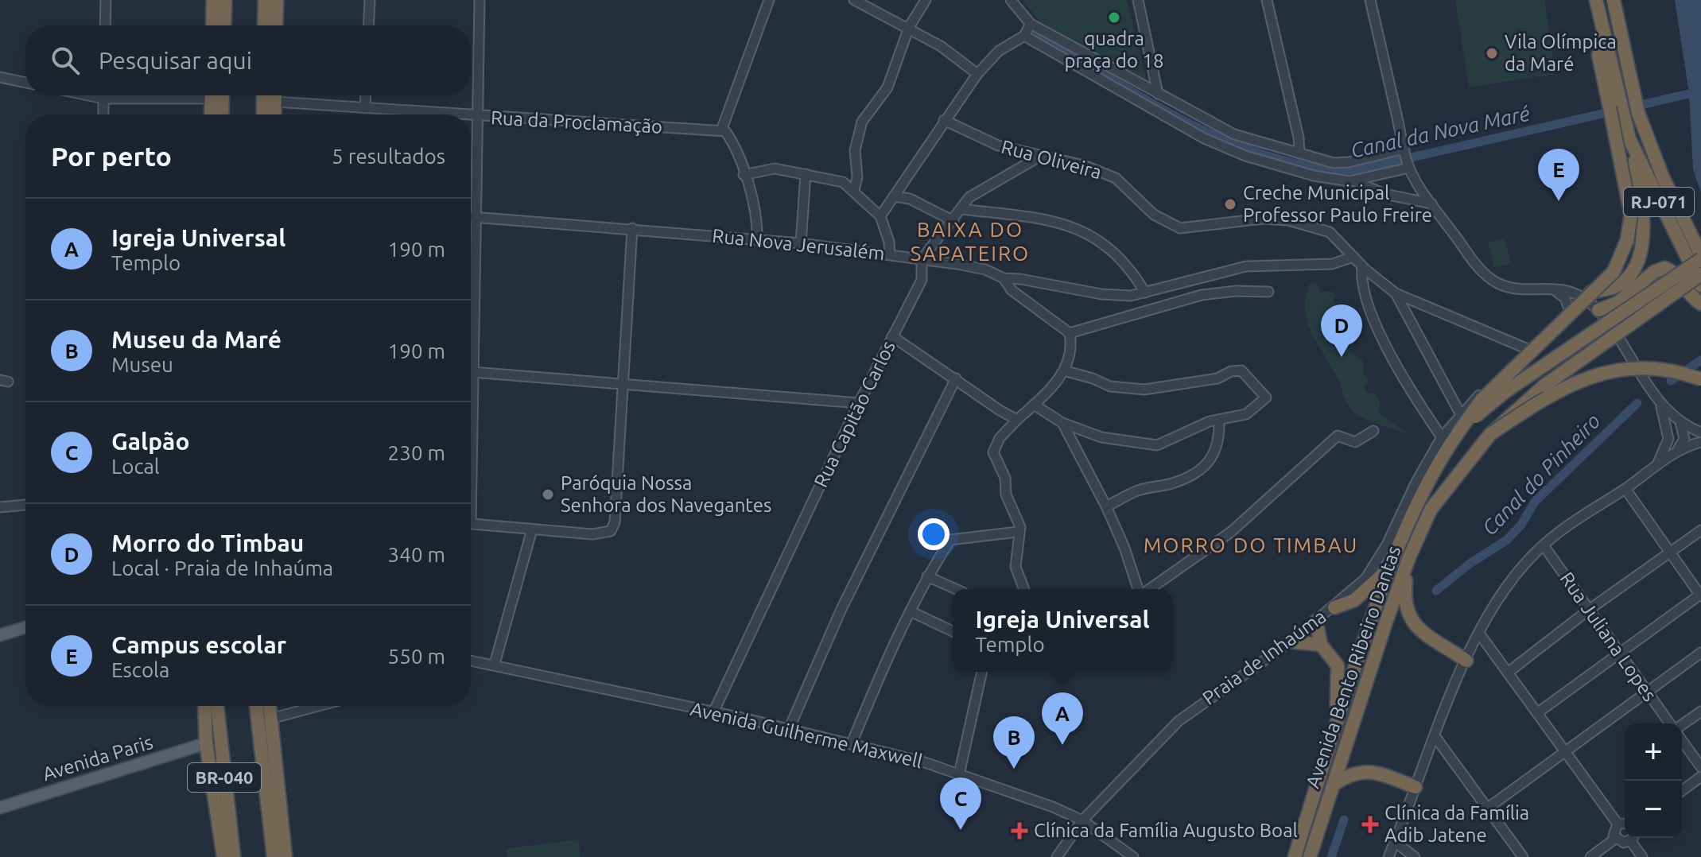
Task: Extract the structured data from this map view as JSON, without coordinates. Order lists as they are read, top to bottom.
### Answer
{
  "streets": {
    "highway": ["RJ-071", "Avenida Bento Ribeiro Dantas", "BR-040"],
    "main road": ["Avenida Paris"],
    "street": [
      "Rua da Proclamação",
      "Rua Oliveira",
      "Rua Nova Jerusalém",
      "Rua Capitão Carlos",
      "Rua Juliana Lopes",
      "Praia de Inhaúma",
      "Avenida Guilherme Maxwell"
    ]
  },
  "crossings": [
    ["Rua Oliveira", "Rua Nova Jerusalém"],
    ["Rua Oliveira", "Praia de Inhaúma"],
    ["Rua Nova Jerusalém", "Rua Capitão Carlos"],
    ["Rua Capitão Carlos", "Avenida Guilherme Maxwell"],
    ["Praia de Inhaúma", "Avenida Guilherme Maxwell"]
  ],
  "districts": ["BAIXA DO SAPATEIRO", "MORRO DO TIMBAU"],
  "water": ["Canal da Nova Maré", "Canal do Pinheiro"],
  "places": {
    "other": [
      "quadra praça do 18",
      "Vila Olímpica da Maré",
      "Creche Municipal Professor Paulo Freire",
      "Paróquia Nossa Senhora dos Navegantes"
    ],
    "health": ["Clínica da Família Adib Jatene", "Clínica da Família Augusto Boal"]
  },
  "page": {
    "search": "Pesquisar aqui",
    "heading": ["Por perto", "5 resultados"],
    "pins": [
      "E",
      "D",
      "A",
      "B",
      "C"
    ],
    "list": [
      {
        "mark": "A",
        "name": "Igreja Universal",
        "note": "Templo",
        "value": "190 m"
      },
      {
        "mark": "B",
        "name": "Museu da Maré",
        "note": "Museu",
        "value": "190 m"
      },
      {
        "mark": "C",
        "name": "Galpão",
        "note": "Local",
        "value": "230 m"
      },
      {
        "mark": "D",
        "name": "Morro do Timbau",
        "note": "Local · Praia de Inhaúma",
        "value": "340 m"
      },
      {
        "mark": "E",
        "name": "Campus escolar",
        "note": "Escola",
        "value": "550 m"
      }
    ],
    "popup": ["Igreja Universal", "Templo"],
    "map_buttons": ["+", "−"]
  }
}
